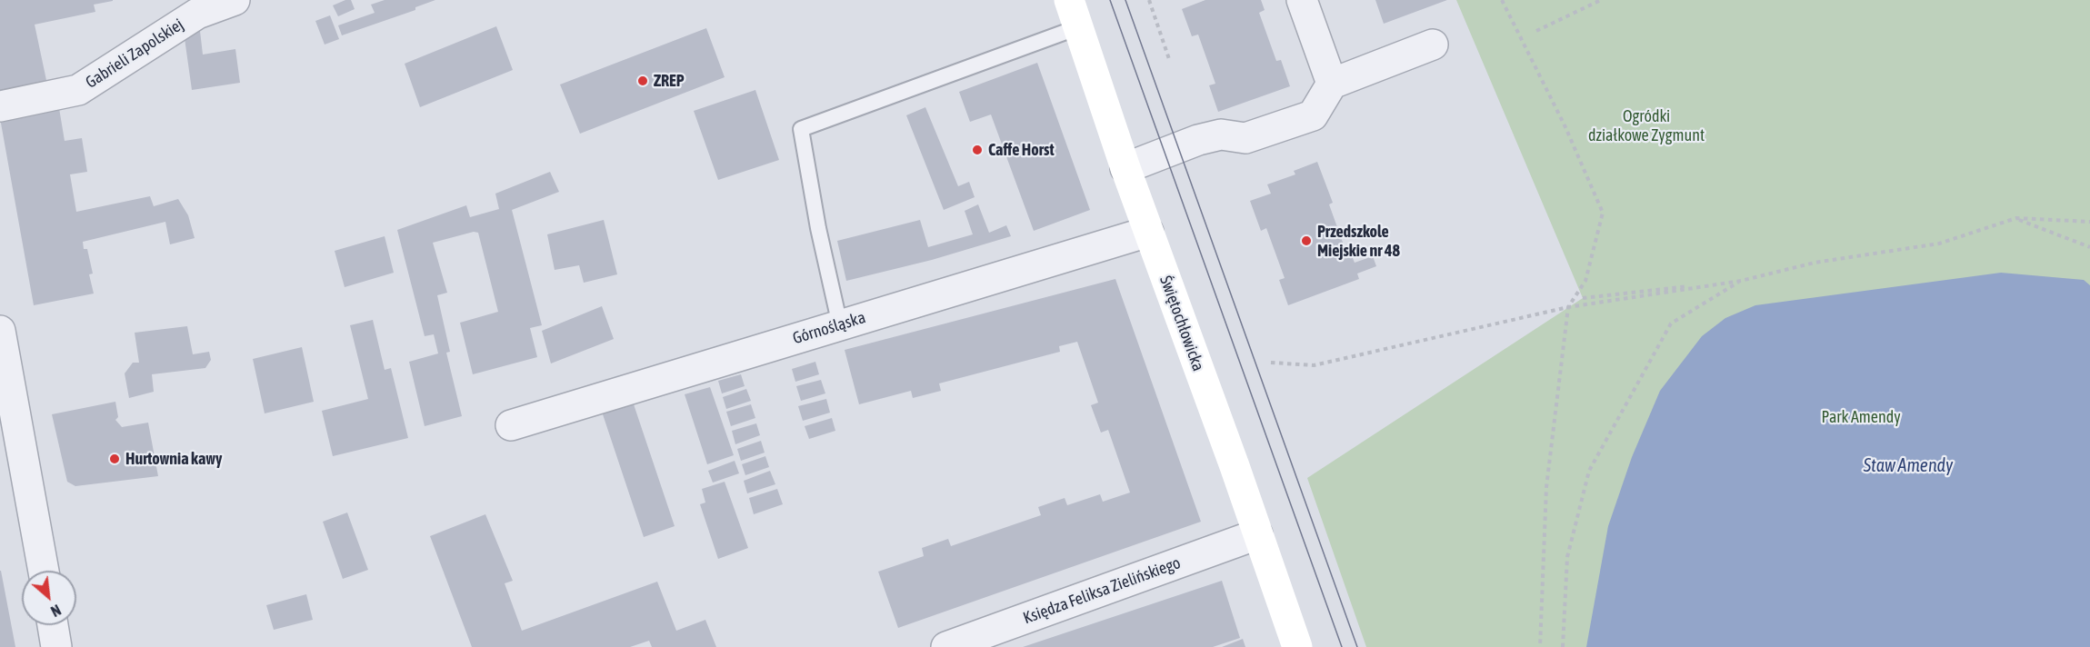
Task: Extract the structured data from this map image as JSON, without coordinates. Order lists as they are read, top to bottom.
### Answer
{
  "streets": {
    "main road": ["Świętochłowicka"],
    "street": ["Gabrieli Zapolskiej", "Górnośląska", "Księdza Feliksa Zielińskiego"]
  },
  "crossings": [
    ["Świętochłowicka", "Górnośląska"],
    ["Świętochłowicka", "Księdza Feliksa Zielińskiego"]
  ],
  "water": ["Staw Amendy"],
  "parks": ["Ogródki działkowe Zygmunt", "Park Amendy"],
  "places": [
    "ZREP",
    "Caffe Horst",
    "Przedszkole Miejskie nr 48",
    "Hurtownia kawy"
  ],
  "north": "bottom right"
}
